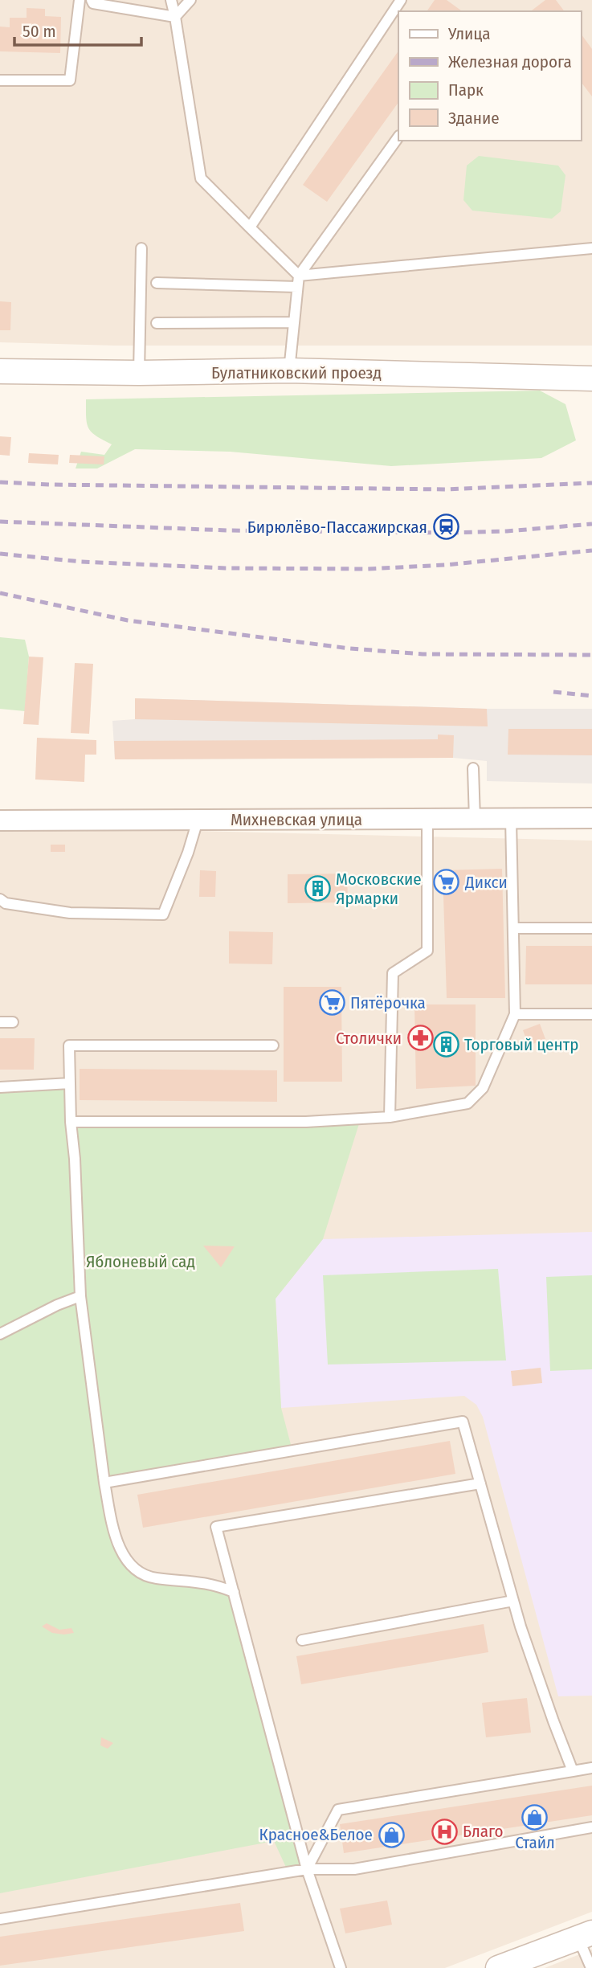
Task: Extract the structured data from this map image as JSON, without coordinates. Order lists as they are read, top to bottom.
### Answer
{
  "streets": {
    "street": ["Булатниковский проезд", "Михневская улица"]
  },
  "parks": ["Яблоневый сад"],
  "places": {
    "station": ["Бирюлёво-Пассажирская"],
    "supermarket": ["Дикси", "Пятёрочка"],
    "building": ["Московские Ярмарки", "Торговый центр"],
    "pharmacy": ["Столички"],
    "shop": ["Стайл", "Красное&Белое"],
    "hospital": ["Благо"]
  },
  "legend": [
    "Улица",
    "Железная дорога",
    "Парк",
    "Здание"
  ],
  "scale_bar": "50 m"
}
